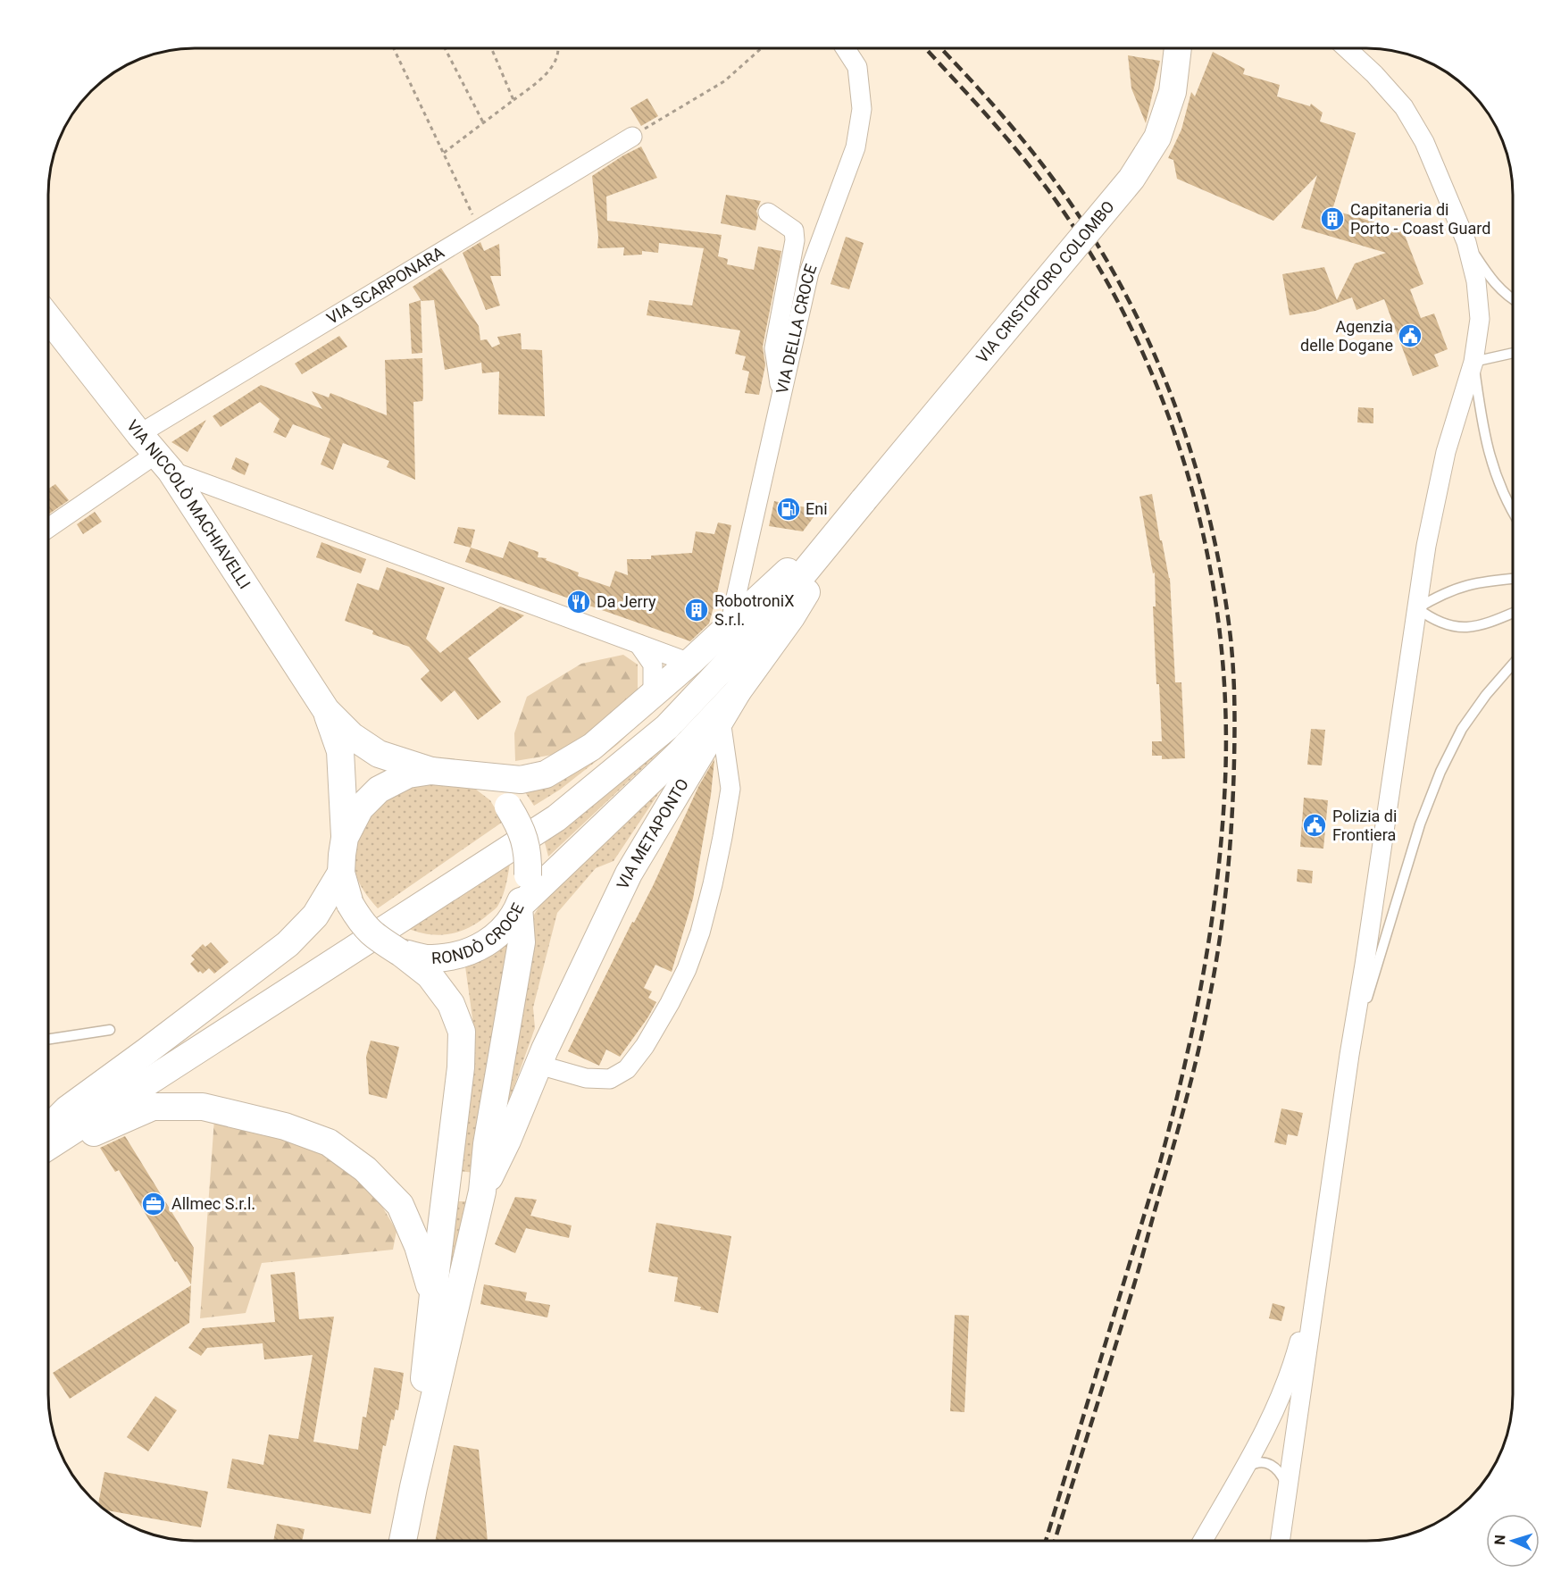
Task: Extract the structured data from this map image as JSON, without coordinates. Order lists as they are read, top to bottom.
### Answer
{
  "streets": {
    "main road": [
      "VIA CRISTOFORO COLOMBO",
      "VIA NICCOLÒ MACHIAVELLI",
      "VIA METAPONTO",
      "RONDÒ CROCE"
    ],
    "street": ["VIA SCARPONARA", "VIA DELLA CROCE"]
  },
  "crossings": [
    ["VIA CRISTOFORO COLOMBO", "VIA METAPONTO"],
    ["VIA SCARPONARA", "VIA NICCOLÒ MACHIAVELLI"]
  ],
  "places": {
    "building": ["Capitaneria di Porto - Coast Guard", "RobotroniX S.r.l."],
    "public building": ["Agenzia delle Dogane", "Polizia di Frontiera"],
    "fuel station": ["Eni"],
    "restaurant": ["Da Jerry"],
    "office": ["Allmec S.r.l."]
  },
  "north": "left"
}
